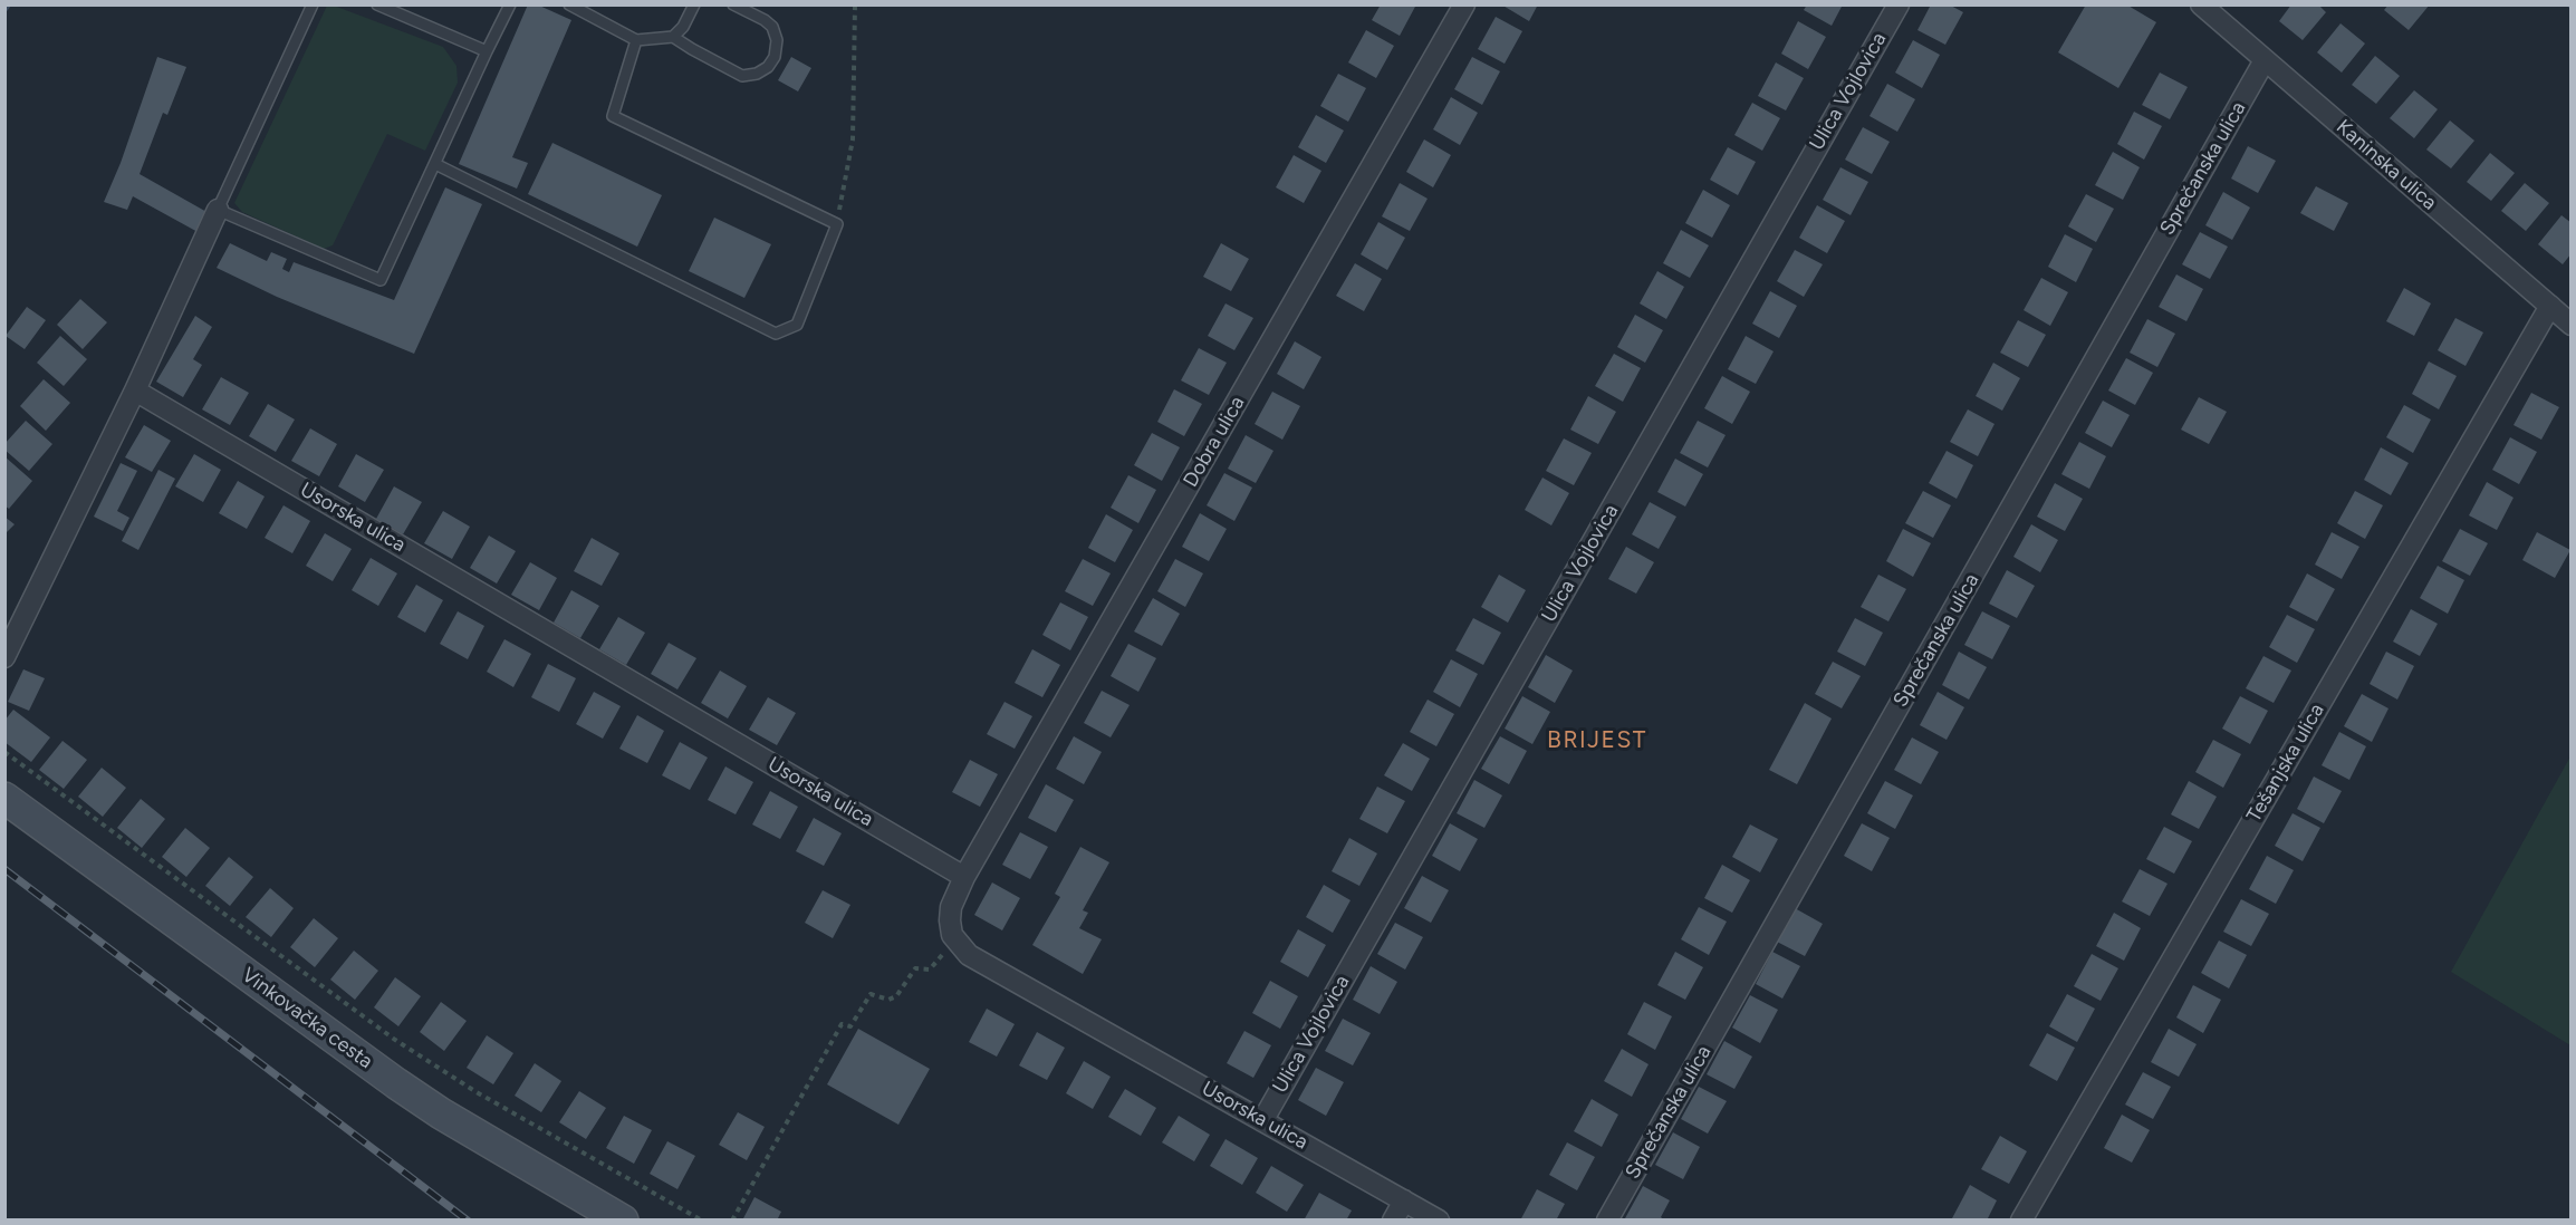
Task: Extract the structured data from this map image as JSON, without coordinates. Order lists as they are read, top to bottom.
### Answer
{
  "streets": {
    "main road": ["Vinkovačka cesta"],
    "street": [
      "Ulica Vojlovica",
      "Kaninska ulica",
      "Sprečanska ulica",
      "Dobra ulica",
      "Usorska ulica",
      "Tešanjska ulica"
    ]
  },
  "crossings": [
    ["Ulica Vojlovica", "Usorska ulica"],
    ["Kaninska ulica", "Sprečanska ulica"],
    ["Kaninska ulica", "Tešanjska ulica"],
    ["Dobra ulica", "Usorska ulica"]
  ],
  "districts": ["BRIJEST"]
}
